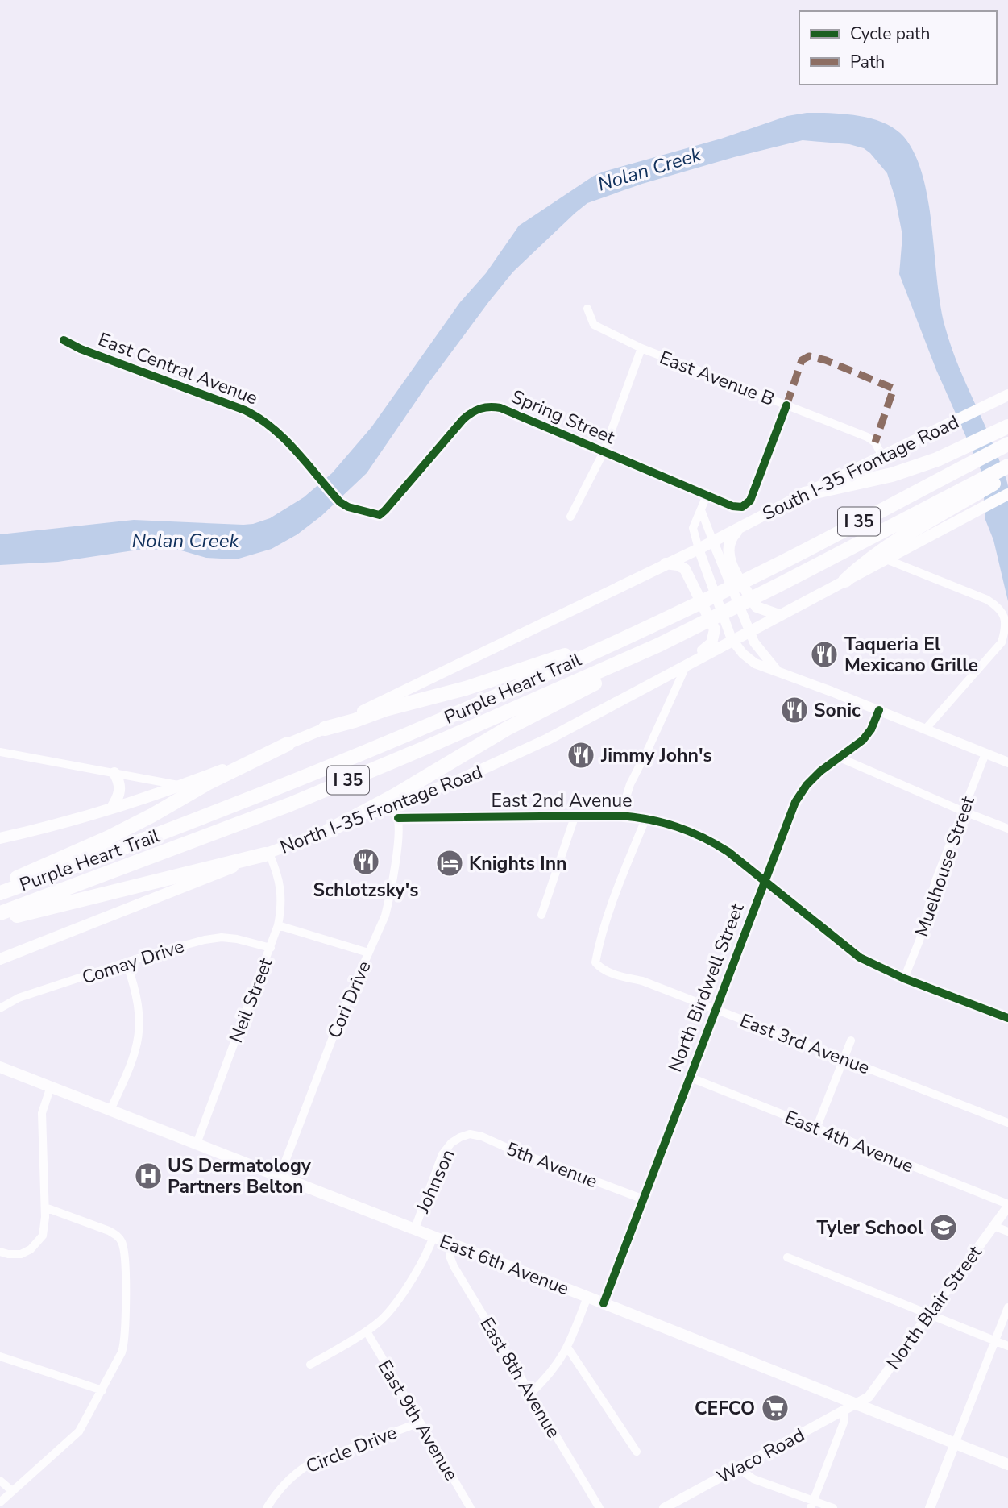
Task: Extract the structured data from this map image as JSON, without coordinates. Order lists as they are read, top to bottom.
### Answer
{
  "streets": {
    "highway": ["I 35", "Purple Heart Trail"],
    "main road": ["South I-35 Frontage Road", "North I-35 Frontage Road", "East 6th Avenue"],
    "street": [
      "East Central Avenue",
      "East Avenue B",
      "Spring Street",
      "East 2nd Avenue",
      "Muelhouse Street",
      "Comay Drive",
      "North Birdwell Street",
      "Cori Drive",
      "Neil Street",
      "East 3rd Avenue",
      "East 4th Avenue",
      "5th Avenue",
      "Johnson",
      "North Blair Street",
      "East 8th Avenue",
      "East 9th Avenue",
      "Circle Drive",
      "Waco Road"
    ]
  },
  "crossings": [
    ["East Central Avenue", "Spring Street"],
    ["East Avenue B", "Spring Street"],
    ["East Avenue B", "South I-35 Frontage Road"],
    ["East 2nd Avenue", "Muelhouse Street"],
    ["East 2nd Avenue", "North Birdwell Street"],
    ["East 2nd Avenue", "Cori Drive"],
    ["East 2nd Avenue", "East 3rd Avenue"],
    ["North I-35 Frontage Road", "Neil Street"],
    ["Comay Drive", "Neil Street"],
    ["North Birdwell Street", "East 3rd Avenue"],
    ["North Birdwell Street", "East 4th Avenue"],
    ["North Birdwell Street", "5th Avenue"],
    ["North Birdwell Street", "East 6th Avenue"],
    ["Cori Drive", "East 6th Avenue"],
    ["Neil Street", "East 6th Avenue"],
    ["East 4th Avenue", "North Blair Street"],
    ["5th Avenue", "Johnson"],
    ["Johnson", "East 6th Avenue"],
    ["East 6th Avenue", "North Blair Street"],
    ["East 6th Avenue", "East 8th Avenue"],
    ["East 6th Avenue", "Waco Road"],
    ["North Blair Street", "Waco Road"],
    ["East 9th Avenue", "Circle Drive"]
  ],
  "water": ["Nolan Creek"],
  "places": {
    "restaurant": [
      "Taqueria El Mexicano Grille",
      "Sonic",
      "Jimmy John's",
      "Schlotzsky's"
    ],
    "hotel": ["Knights Inn"],
    "hospital": ["US Dermatology Partners Belton"],
    "school or university": ["Tyler School"],
    "supermarket": ["CEFCO"]
  },
  "legend": ["Cycle path", "Path"]
}
